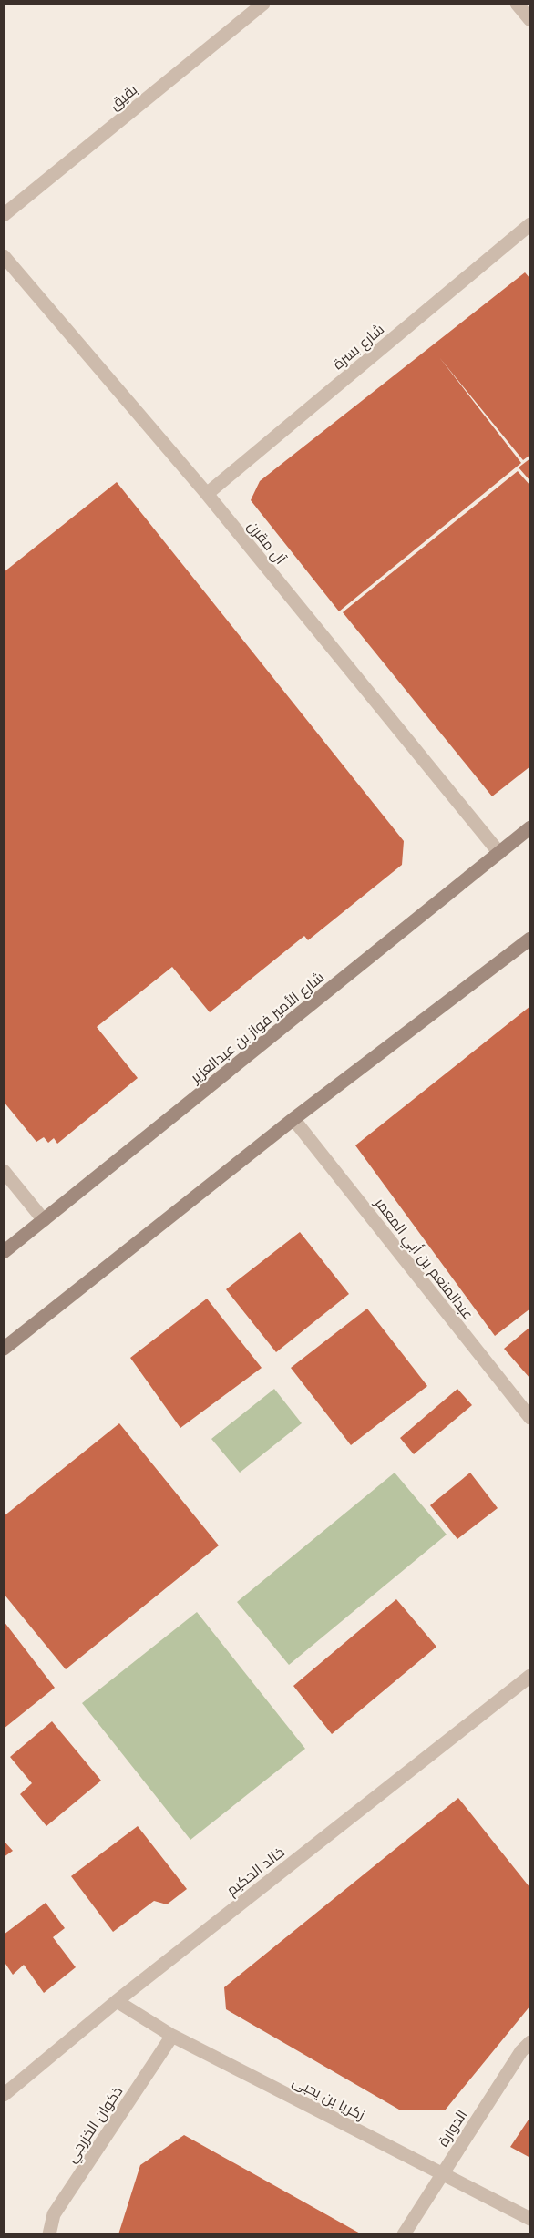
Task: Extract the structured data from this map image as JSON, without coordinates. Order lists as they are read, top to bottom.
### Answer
{
  "streets": {
    "main road": ["شارع الأمير فواز بن عبدالعزير"],
    "street": [
      "بقيق",
      "شارع بسرة",
      "آل مقرن",
      "عبدالمنعم بن أبي المعمر",
      "خالد الحكيم",
      "زكريا بن يحيى",
      "ذكوان الخزرجي",
      "الدوارة"
    ]
  },
  "crossings": [
    ["شارع بسرة", "آل مقرن"],
    ["آل مقرن", "شارع الأمير فواز بن عبدالعزير"],
    ["خالد الحكيم", "زكريا بن يحيى"],
    ["زكريا بن يحيى", "ذكوان الخزرجي"],
    ["زكريا بن يحيى", "الدوارة"]
  ]
}
